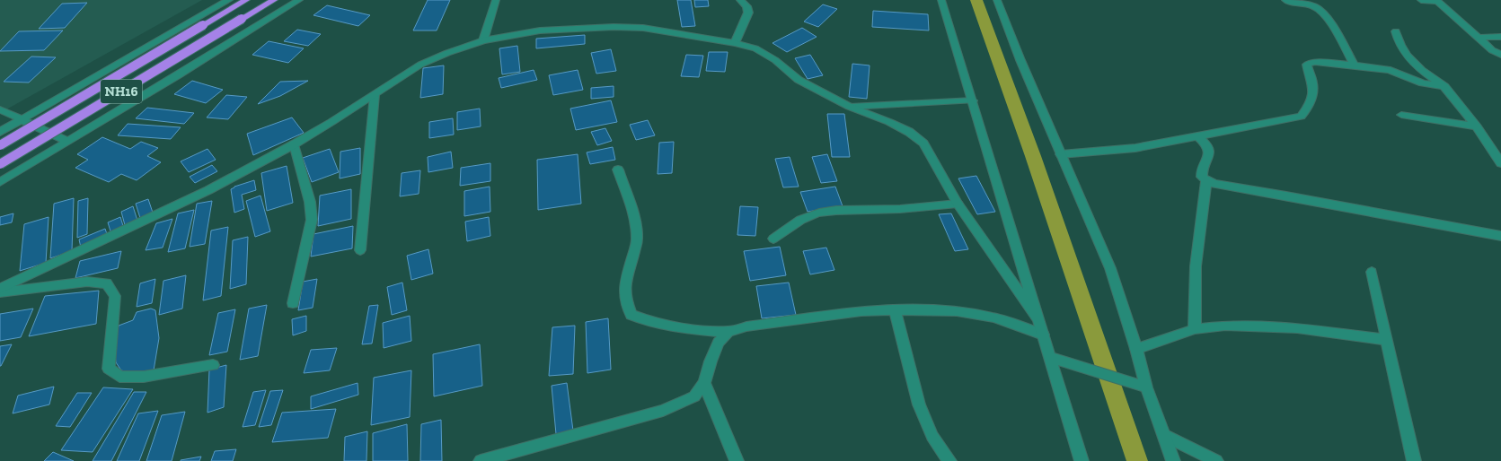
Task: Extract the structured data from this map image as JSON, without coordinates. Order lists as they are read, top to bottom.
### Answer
{
  "streets": {
    "highway": ["NH16"]
  }
}
